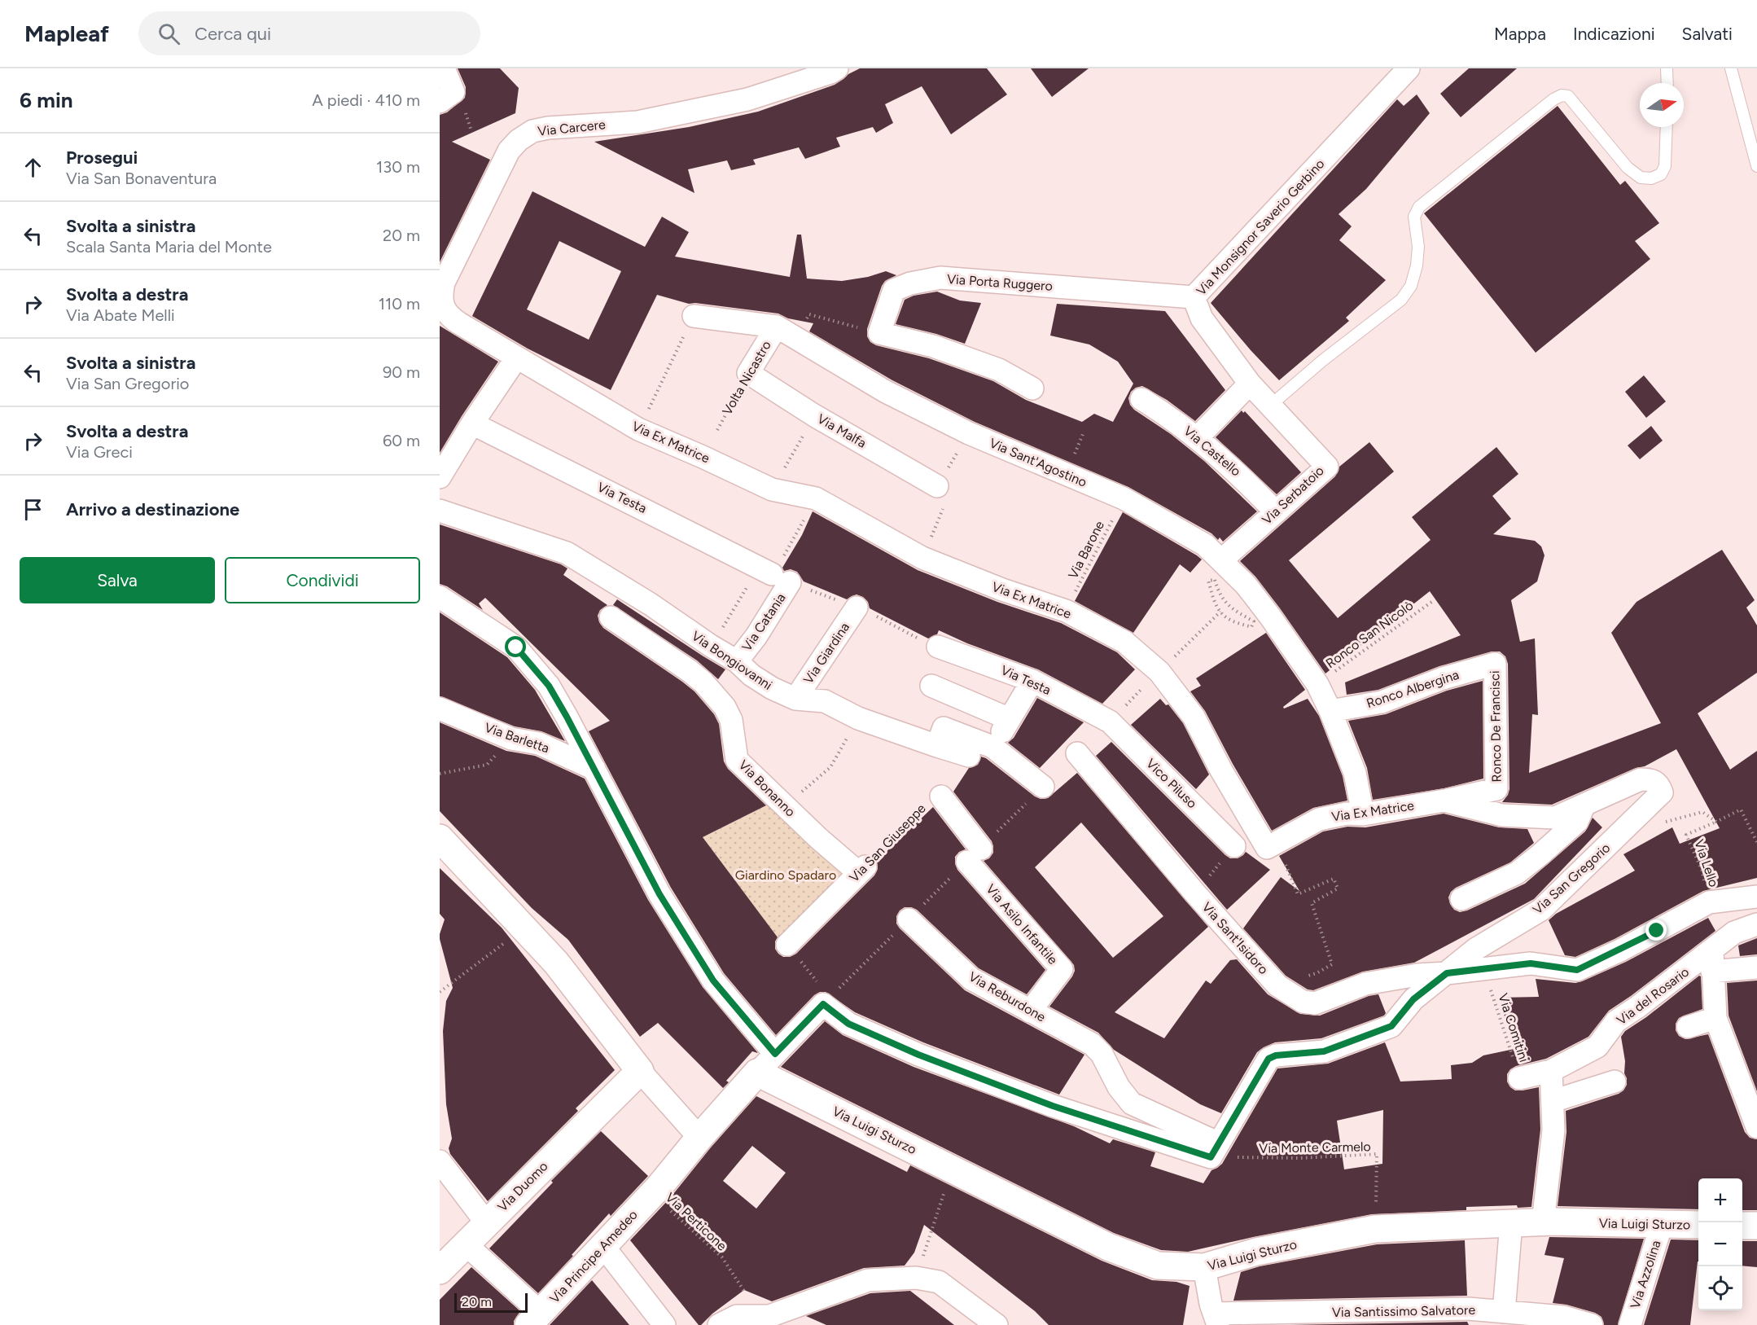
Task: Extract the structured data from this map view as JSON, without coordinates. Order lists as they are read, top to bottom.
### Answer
{
  "streets": {
    "street": [
      "Via Carcere",
      "Via Monsignor Saverio Gerbino",
      "Via Porta Ruggero",
      "Volta Nicastro",
      "Via Malfa",
      "Via Ex Matrice",
      "Via Castello",
      "Via Sant'Agostino",
      "Via Serbatoio",
      "Via Testa",
      "Via Catania",
      "Via Giardina",
      "Via Bongiovanni",
      "Ronco Albergina",
      "Ronco De Francisci",
      "Via Barletta",
      "Vico Piluso",
      "Via Bonanno",
      "Via San Giuseppe",
      "Via San Gregorio",
      "Via Asilo Infantile",
      "Via Sant'Isidoro",
      "Via del Rosario",
      "Via Reburdone",
      "Via Luigi Sturzo",
      "Via Duomo",
      "Via Principe Amedeo",
      "Via Azzolina",
      "Via Santissimo Salvatore"
    ],
    "path": [
      "Via Barone",
      "Ronco San Nicolò",
      "Via Lello",
      "Via Comitini",
      "Via Monte Carmelo",
      "Via Perticone"
    ]
  },
  "crossings": [
    ["Via Carcere", "Via Ex Matrice"],
    ["Via Monsignor Saverio Gerbino", "Via Porta Ruggero"],
    ["Via Monsignor Saverio Gerbino", "Via Serbatoio"],
    ["Volta Nicastro", "Via Malfa"],
    ["Volta Nicastro", "Via Sant'Agostino"],
    ["Via Ex Matrice", "Via Sant'Agostino"],
    ["Via Ex Matrice", "Via Barone"],
    ["Via Ex Matrice", "Ronco De Francisci"],
    ["Via Ex Matrice", "Via San Gregorio"],
    ["Via Castello", "Via Serbatoio"],
    ["Via Sant'Agostino", "Via Serbatoio"],
    ["Via Sant'Agostino", "Via Barone"],
    ["Via Sant'Agostino", "Ronco San Nicolò"],
    ["Via Sant'Agostino", "Ronco Albergina"],
    ["Via Testa", "Via Catania"],
    ["Via Testa", "Vico Piluso"],
    ["Via Catania", "Via Bongiovanni"],
    ["Via Giardina", "Via Bongiovanni"],
    ["Ronco Albergina", "Ronco De Francisci"],
    ["Via Bonanno", "Via San Giuseppe"],
    ["Via San Giuseppe", "Via Asilo Infantile"],
    ["Via Lello", "Via Sant'Isidoro"],
    ["Via San Gregorio", "Via Sant'Isidoro"],
    ["Via San Gregorio", "Via Reburdone"],
    ["Via San Gregorio", "Via Monte Carmelo"],
    ["Via Asilo Infantile", "Via Reburdone"],
    ["Via del Rosario", "Via Comitini"],
    ["Via Reburdone", "Via Monte Carmelo"],
    ["Via Luigi Sturzo", "Via Monte Carmelo"],
    ["Via Luigi Sturzo", "Via Principe Amedeo"],
    ["Via Luigi Sturzo", "Via Azzolina"],
    ["Via Perticone", "Via Principe Amedeo"]
  ],
  "parks": ["Giardino Spadaro"],
  "scale_bar": "20 m",
  "north": "right",
  "page": {
    "header": "Mapleaf",
    "search": "Cerca qui",
    "nav": ["Mappa", "Indicazioni", "Salvati"],
    "heading": ["6 min", "A piedi · 410 m"],
    "list": [
      ["Prosegui", "Via San Bonaventura", "130 m"],
      ["Svolta a sinistra", "Scala Santa Maria del Monte", "20 m"],
      ["Svolta a destra", "Via Abate Melli", "110 m"],
      ["Svolta a sinistra", "Via San Gregorio", "90 m"],
      ["Svolta a destra", "Via Greci", "60 m"],
      "Arrivo a destinazione"
    ],
    "buttons": ["Salva", "Condividi"],
    "map_buttons": ["+", "−"],
    "scale": "20 m"
  }
}
